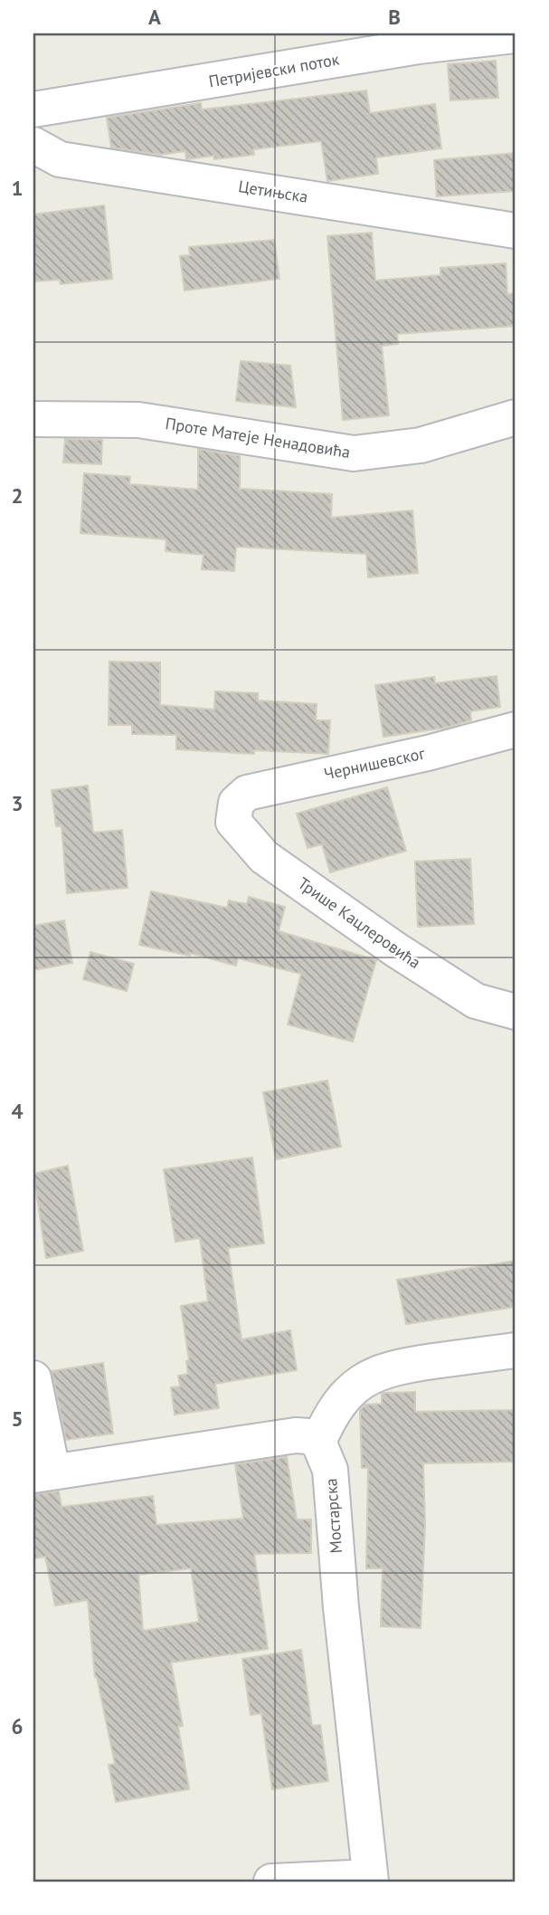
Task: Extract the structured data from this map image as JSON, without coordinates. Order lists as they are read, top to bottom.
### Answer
{
  "streets": {
    "street": [
      "Петријевски поток",
      "Цетињска",
      "Проте Матеје Ненадовића",
      "Чернишевског",
      "Трише Кацлеровића",
      "Мостарска"
    ]
  },
  "crossings": [
    ["Чернишевског", "Трише Кацлеровића"]
  ],
  "grid": {
    "columns": ["A", "B"],
    "rows": [
      "1",
      "2",
      "3",
      "4",
      "5",
      "6"
    ]
  }
}
